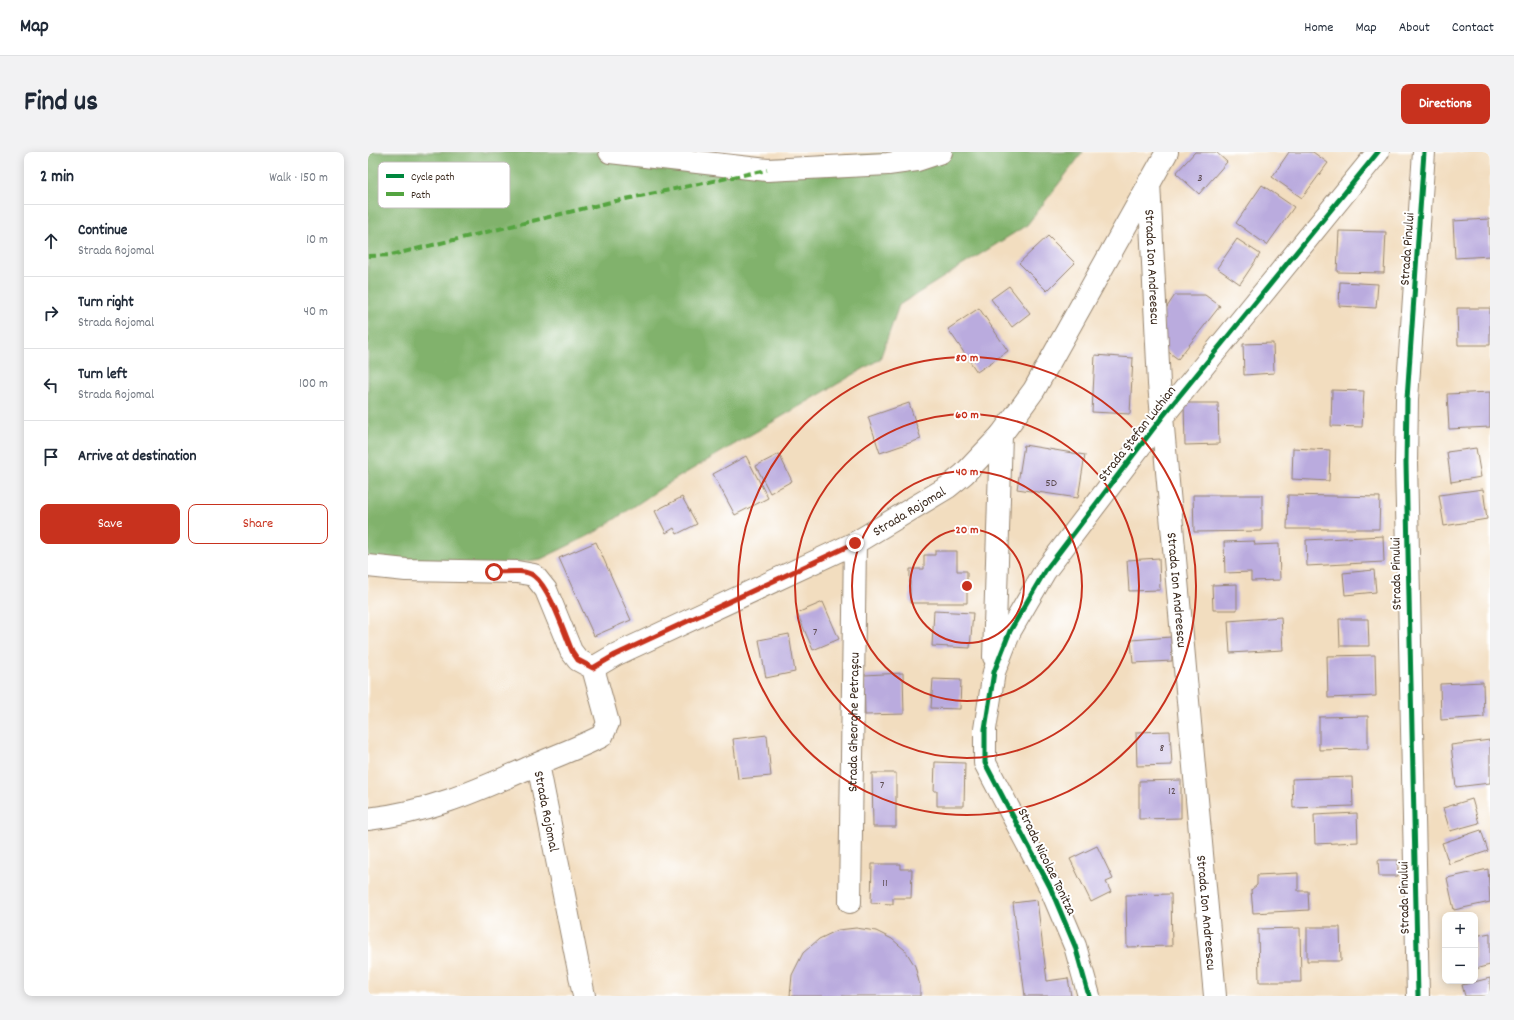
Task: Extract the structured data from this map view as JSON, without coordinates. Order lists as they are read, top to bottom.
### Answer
{
  "streets": {
    "street": [
      "Strada Pinului",
      "Strada Ion Andreescu",
      "Strada Ștefan Luchian",
      "Strada Rojomal",
      "Strada Gheorghe Petrașcu",
      "Strada Nicolae Tonitza"
    ]
  },
  "crossings": [
    ["Strada Ion Andreescu", "Strada Ștefan Luchian"],
    ["Strada Ion Andreescu", "Strada Rojomal"],
    ["Strada Ștefan Luchian", "Strada Nicolae Tonitza"],
    ["Strada Rojomal", "Strada Gheorghe Petrașcu"]
  ],
  "house_numbers": [
    "3",
    "5D",
    "7",
    "8",
    "7",
    "12",
    "11"
  ],
  "legend": ["Cycle path", "Path"],
  "page": {
    "header": "Map",
    "nav": [
      "Home",
      "Map",
      "About",
      "Contact"
    ],
    "title": "Find us",
    "buttons": [
      "Directions",
      ["Save", "Share"]
    ],
    "heading": ["2 min", "Walk · 150 m"],
    "list": [
      ["Continue", "Strada Rojomal", "10 m"],
      ["Turn right", "Strada Rojomal", "40 m"],
      ["Turn left", "Strada Rojomal", "100 m"],
      "Arrive at destination"
    ],
    "map_buttons": ["+", "−"]
  },
  "rings": [
    "80 m",
    "60 m",
    "40 m",
    "20 m"
  ]
}
